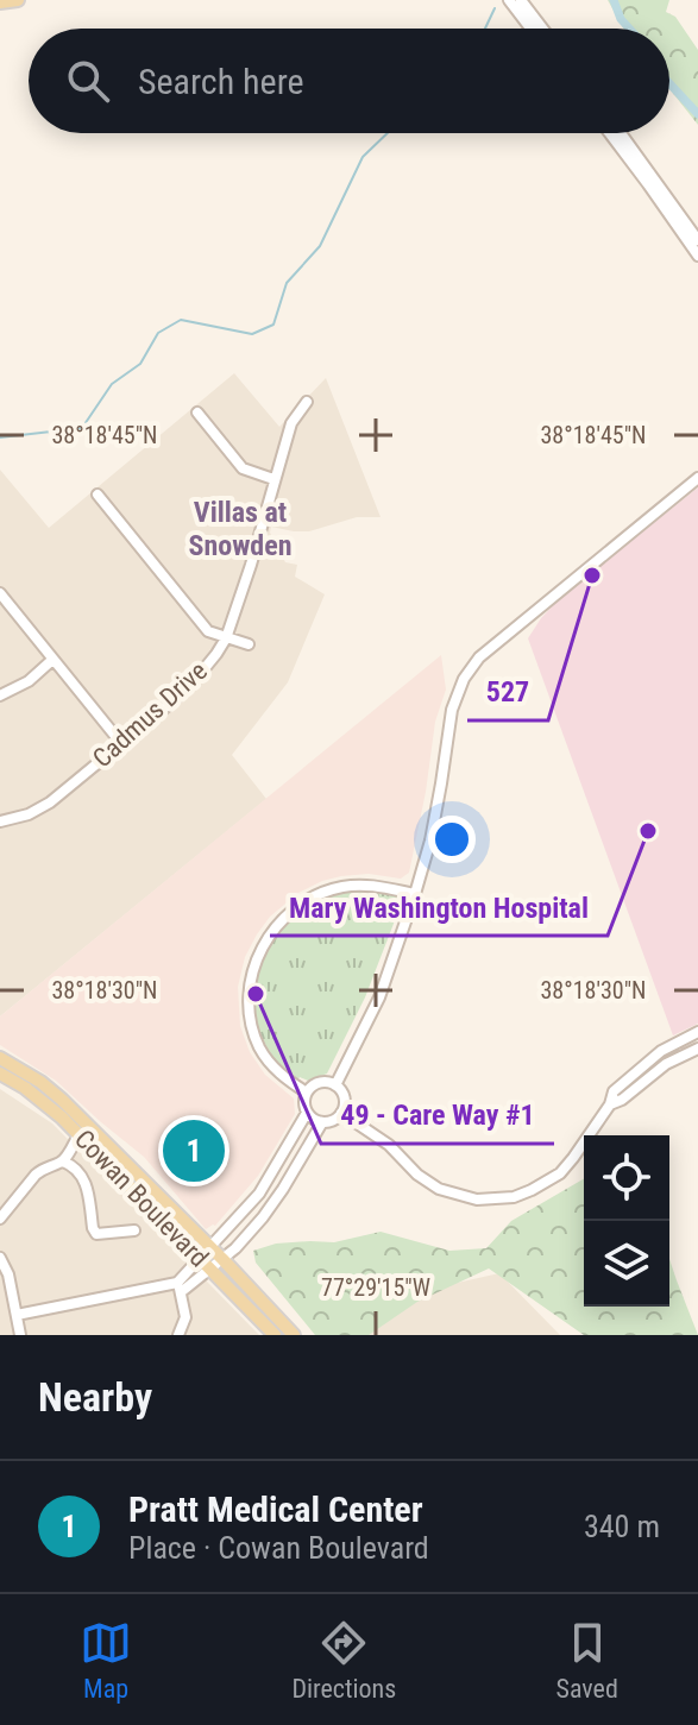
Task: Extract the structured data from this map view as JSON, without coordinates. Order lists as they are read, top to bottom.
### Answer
{
  "streets": {
    "main road": ["Cowan Boulevard"],
    "street": ["Cadmus Drive"]
  },
  "districts": ["Villas at Snowden"],
  "places": ["527", "Mary Washington Hospital", "49 - Care Way #1"],
  "page": {
    "search": "Search here",
    "pins": "1",
    "heading": "Nearby",
    "list": [
      {
        "mark": "1",
        "name": "Pratt Medical Center",
        "note": "Place · Cowan Boulevard",
        "value": "340 m"
      }
    ],
    "nav": ["Map", "Directions", "Saved"]
  },
  "coordinates": ["38°18'45\"N", "38°18'30\"N", "77°29'15\"W"]
}
